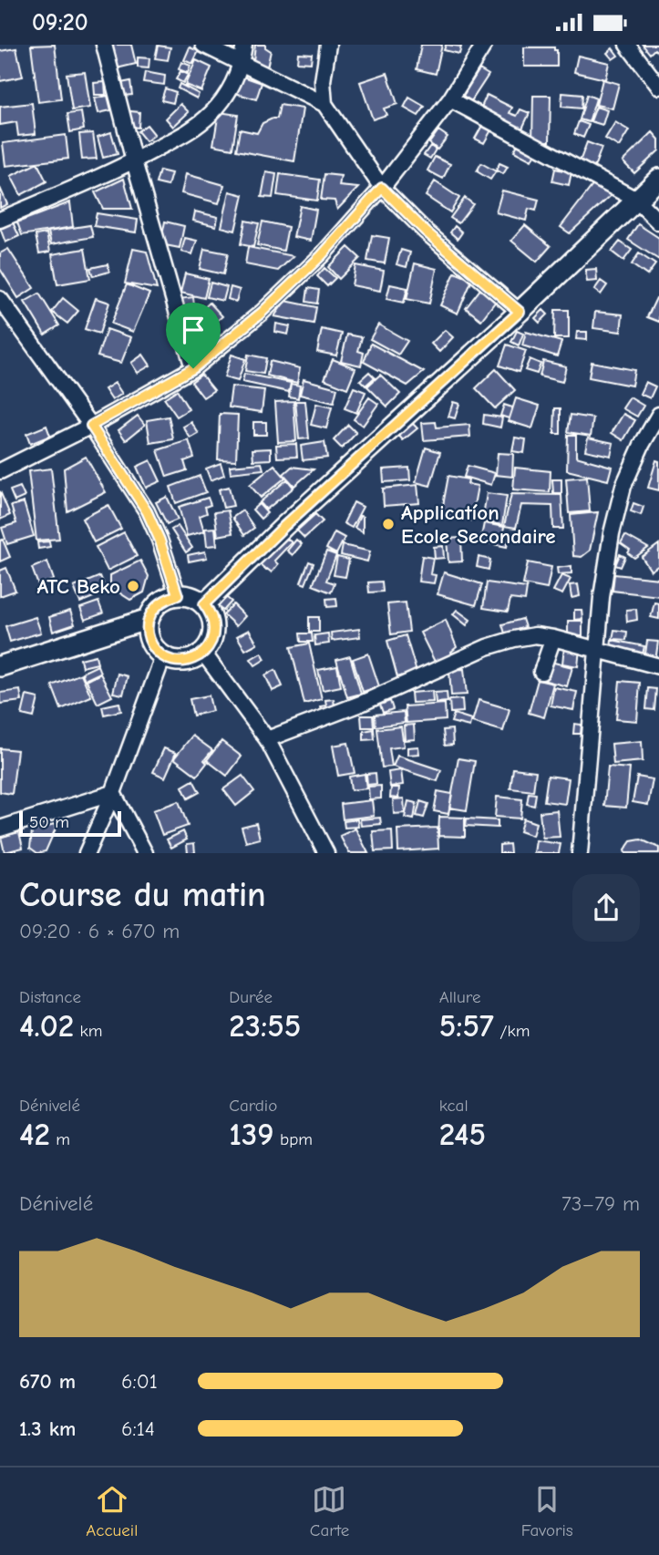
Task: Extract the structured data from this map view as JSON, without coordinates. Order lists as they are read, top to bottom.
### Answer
{
  "places": ["Applicatíon Ecole Secondaire", "ATC Beko"],
  "scale_bar": "50 m",
  "page": {
    "status": "09:20",
    "scale": "50 m",
    "heading": ["Course du matin", "09:20 · 6 × 670 m"],
    "stats": [
      ["Distance", "4.02 km"],
      ["Durée", "23:55"],
      ["Allure", "5:57 /km"],
      ["Dénivelé", "42 m"],
      ["Cardio", "139 bpm"],
      ["kcal", "245"]
    ],
    "chart": ["Dénivelé", "73–79 m"],
    "list": [
      {
        "name": "670 m",
        "note": "6:01"
      },
      {
        "name": "1.3 km",
        "note": "6:14"
      }
    ],
    "tabs": ["Accueil", "Carte", "Favoris"]
  }
}
